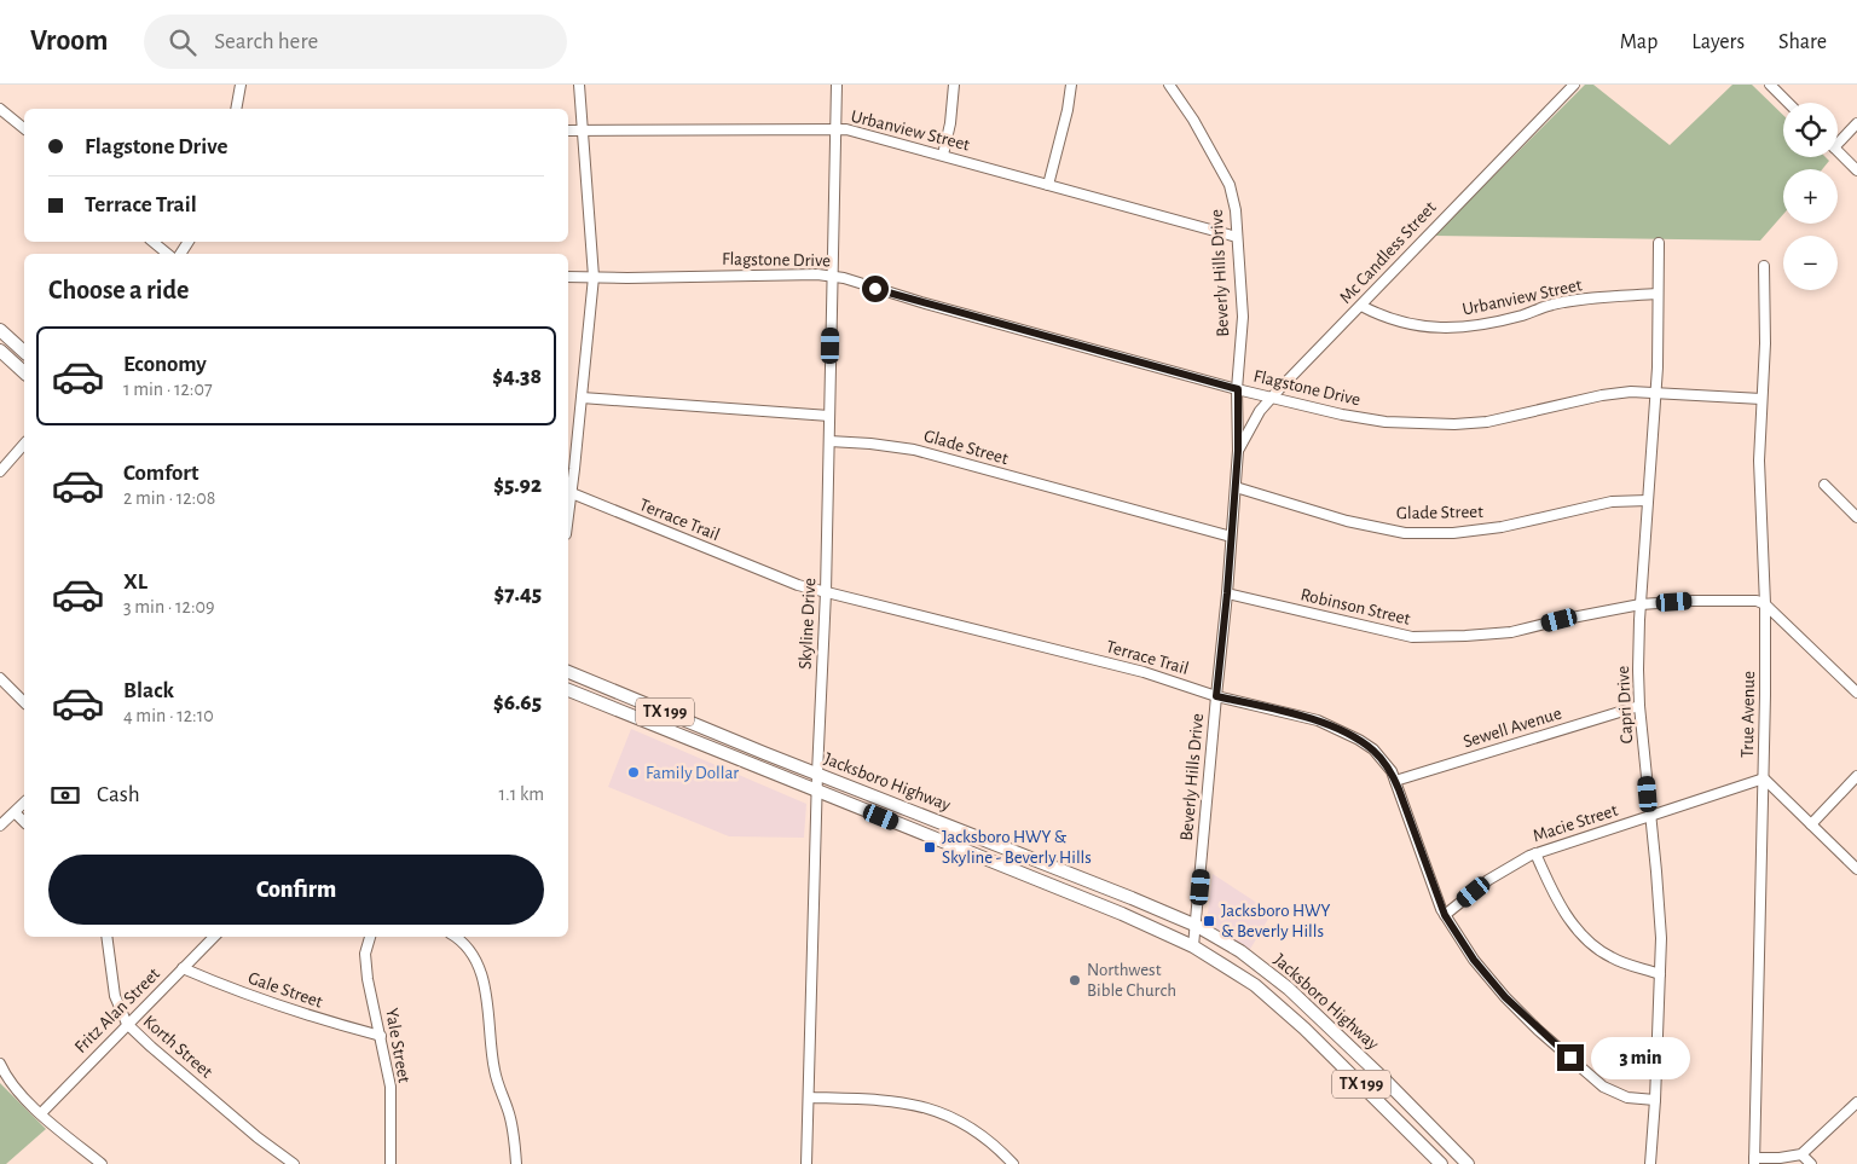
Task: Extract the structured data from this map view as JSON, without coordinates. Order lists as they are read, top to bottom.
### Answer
{
  "streets": {
    "main road": ["TX 199", "Jacksboro Highway"],
    "street": [
      "Urbanview Street",
      "Mc Candless Street",
      "Flagstone Drive",
      "Beverly Hills Drive",
      "Glade Street",
      "Terrace Trail",
      "Robinson Street",
      "Skyline Drive",
      "Capri Drive",
      "True Avenue",
      "Sewell Avenue",
      "Macie Street",
      "Gale Street",
      "Fritz Alan Street",
      "Yale Street",
      "Korth Street"
    ]
  },
  "crossings": [
    ["Urbanview Street", "Mc Candless Street"],
    ["Urbanview Street", "Beverly Hills Drive"],
    ["Urbanview Street", "Skyline Drive"],
    ["Urbanview Street", "Capri Drive"],
    ["Mc Candless Street", "Flagstone Drive"],
    ["Mc Candless Street", "Beverly Hills Drive"],
    ["Flagstone Drive", "Beverly Hills Drive"],
    ["Flagstone Drive", "Skyline Drive"],
    ["Flagstone Drive", "Capri Drive"],
    ["Flagstone Drive", "True Avenue"],
    ["Beverly Hills Drive", "Glade Street"],
    ["Beverly Hills Drive", "Terrace Trail"],
    ["Beverly Hills Drive", "Robinson Street"],
    ["Beverly Hills Drive", "Jacksboro Highway"],
    ["Glade Street", "Skyline Drive"],
    ["Glade Street", "Capri Drive"],
    ["Terrace Trail", "Skyline Drive"],
    ["Terrace Trail", "Capri Drive"],
    ["Terrace Trail", "Sewell Avenue"],
    ["Terrace Trail", "Macie Street"],
    ["Robinson Street", "Capri Drive"],
    ["Robinson Street", "True Avenue"],
    ["Skyline Drive", "Jacksboro Highway"],
    ["Capri Drive", "Sewell Avenue"],
    ["Capri Drive", "Macie Street"],
    ["True Avenue", "Macie Street"],
    ["Gale Street", "Fritz Alan Street"],
    ["Gale Street", "Yale Street"],
    ["Fritz Alan Street", "Korth Street"]
  ],
  "places": {
    "other": ["Family Dollar", "Northwest Bible Church"],
    "transit": ["Jacksboro HWY & Skyline - Beverly Hills", "Jacksboro HWY & Beverly Hills"]
  },
  "page": {
    "header": "Vroom",
    "search": "Search here",
    "nav": ["Map", "Layers", "Share"],
    "map_buttons": ["+", "−"],
    "banner": ["Flagstone Drive", "Terrace Trail"],
    "heading": "Choose a ride",
    "list": [
      {
        "name": "Economy",
        "note": "1 min · 12:07",
        "value": "$4.38"
      },
      {
        "name": "Comfort",
        "note": "2 min · 12:08",
        "value": "$5.92"
      },
      {
        "name": "XL",
        "note": "3 min · 12:09",
        "value": "$7.45"
      },
      {
        "name": "Black",
        "note": "4 min · 12:10",
        "value": "$6.65"
      }
    ],
    "pay": ["Cash", "1.1 km"],
    "buttons": "Confirm",
    "bubble": "3 min"
  }
}
